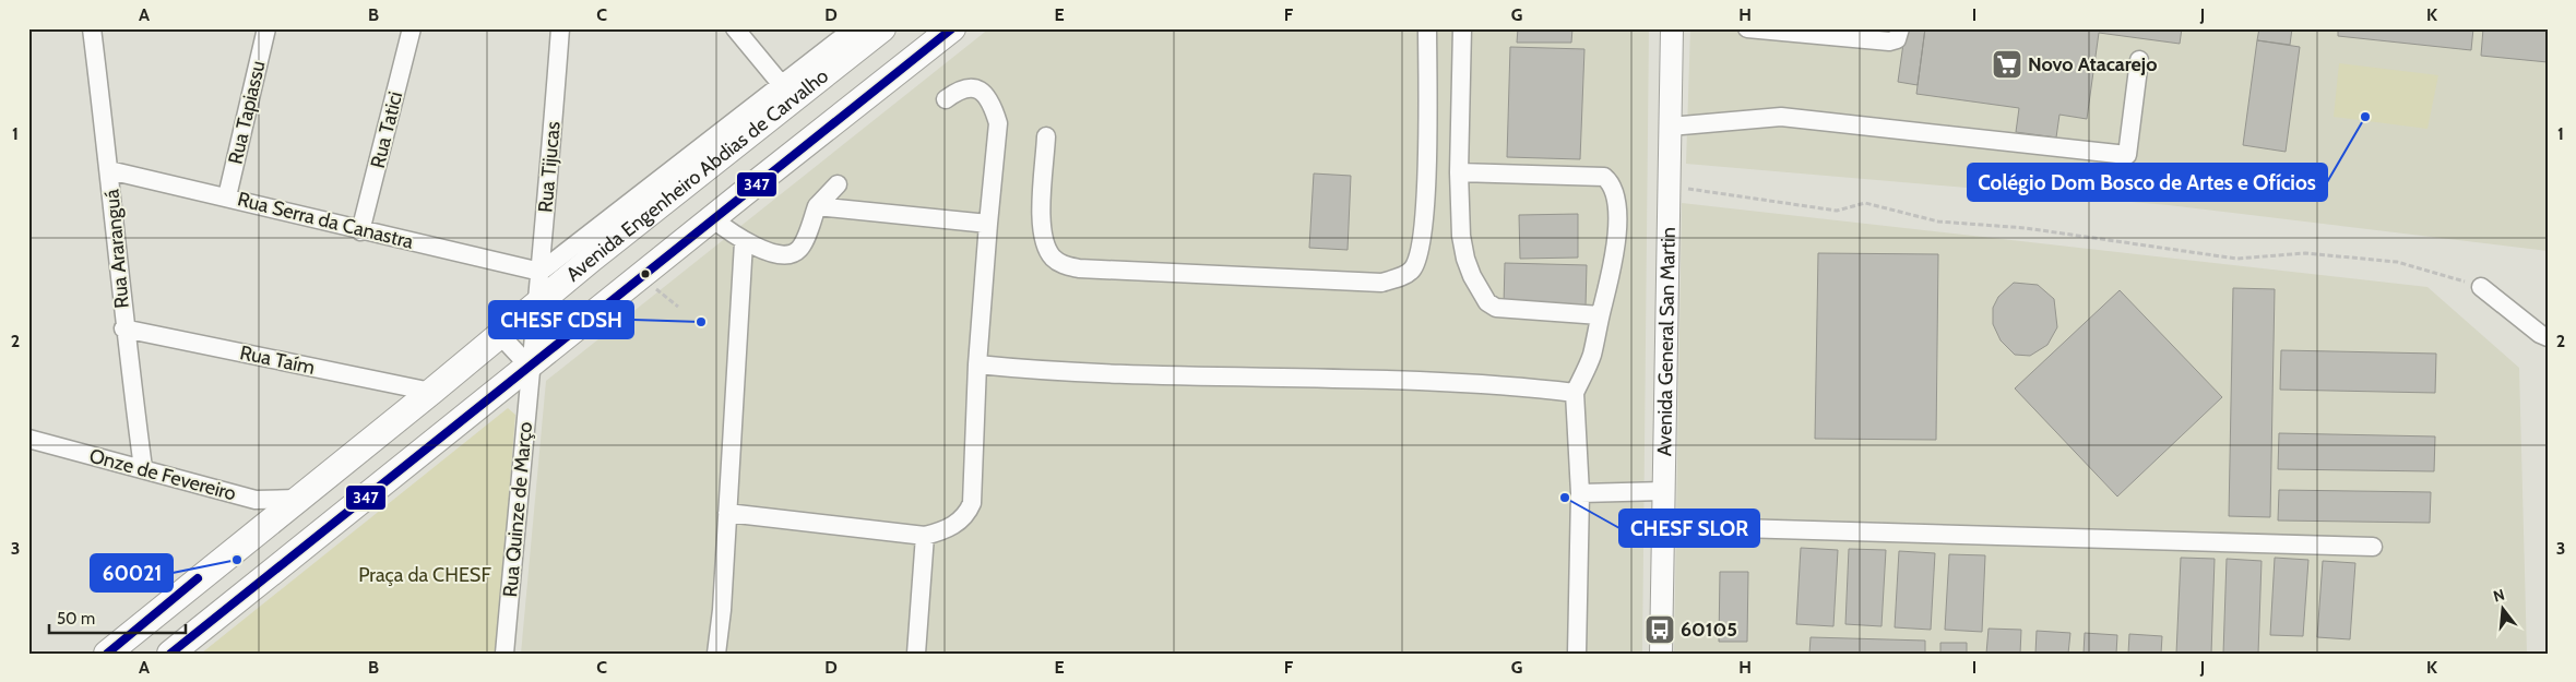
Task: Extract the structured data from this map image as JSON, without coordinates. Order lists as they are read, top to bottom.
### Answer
{
  "streets": {
    "highway": ["Avenida Engenheiro Abdias de Carvalho"],
    "main road": ["Avenida General San Martin"],
    "street": [
      "Rua Tapiassu",
      "Rua Tatici",
      "Rua Tijucas",
      "Rua Serra da Canastra",
      "Rua Araranguá",
      "Rua Taím",
      "Onze de Fevereiro",
      "Rua Quinze de Março"
    ]
  },
  "crossings": [
    ["Rua Tapiassu", "Rua Serra da Canastra"],
    ["Rua Tatici", "Rua Serra da Canastra"],
    ["Rua Tijucas", "Avenida Engenheiro Abdias de Carvalho"],
    ["Rua Tijucas", "Rua Serra da Canastra"],
    ["Rua Tijucas", "Rua Quinze de Março"],
    ["Avenida Engenheiro Abdias de Carvalho", "Rua Taím"],
    ["Avenida Engenheiro Abdias de Carvalho", "Onze de Fevereiro"],
    ["Avenida Engenheiro Abdias de Carvalho", "Rua Quinze de Março"],
    ["Rua Serra da Canastra", "Rua Araranguá"],
    ["Rua Araranguá", "Rua Taím"],
    ["Rua Araranguá", "Onze de Fevereiro"]
  ],
  "parks": ["Praça da CHESF"],
  "places": {
    "supermarket": ["Novo Atacarejo"],
    "other": [
      "Colégio Dom Bosco de Artes e Ofícios",
      "CHESF CDSH",
      "CHESF SLOR",
      "60021"
    ],
    "bus stop": ["60105"]
  },
  "lines": ["transit line 347"],
  "scale_bar": "50 m",
  "north": "top",
  "grid": {
    "columns": [
      "A",
      "B",
      "C",
      "D",
      "E",
      "F",
      "G",
      "H",
      "I",
      "J",
      "K"
    ],
    "rows": ["1", "2", "3"]
  }
}
